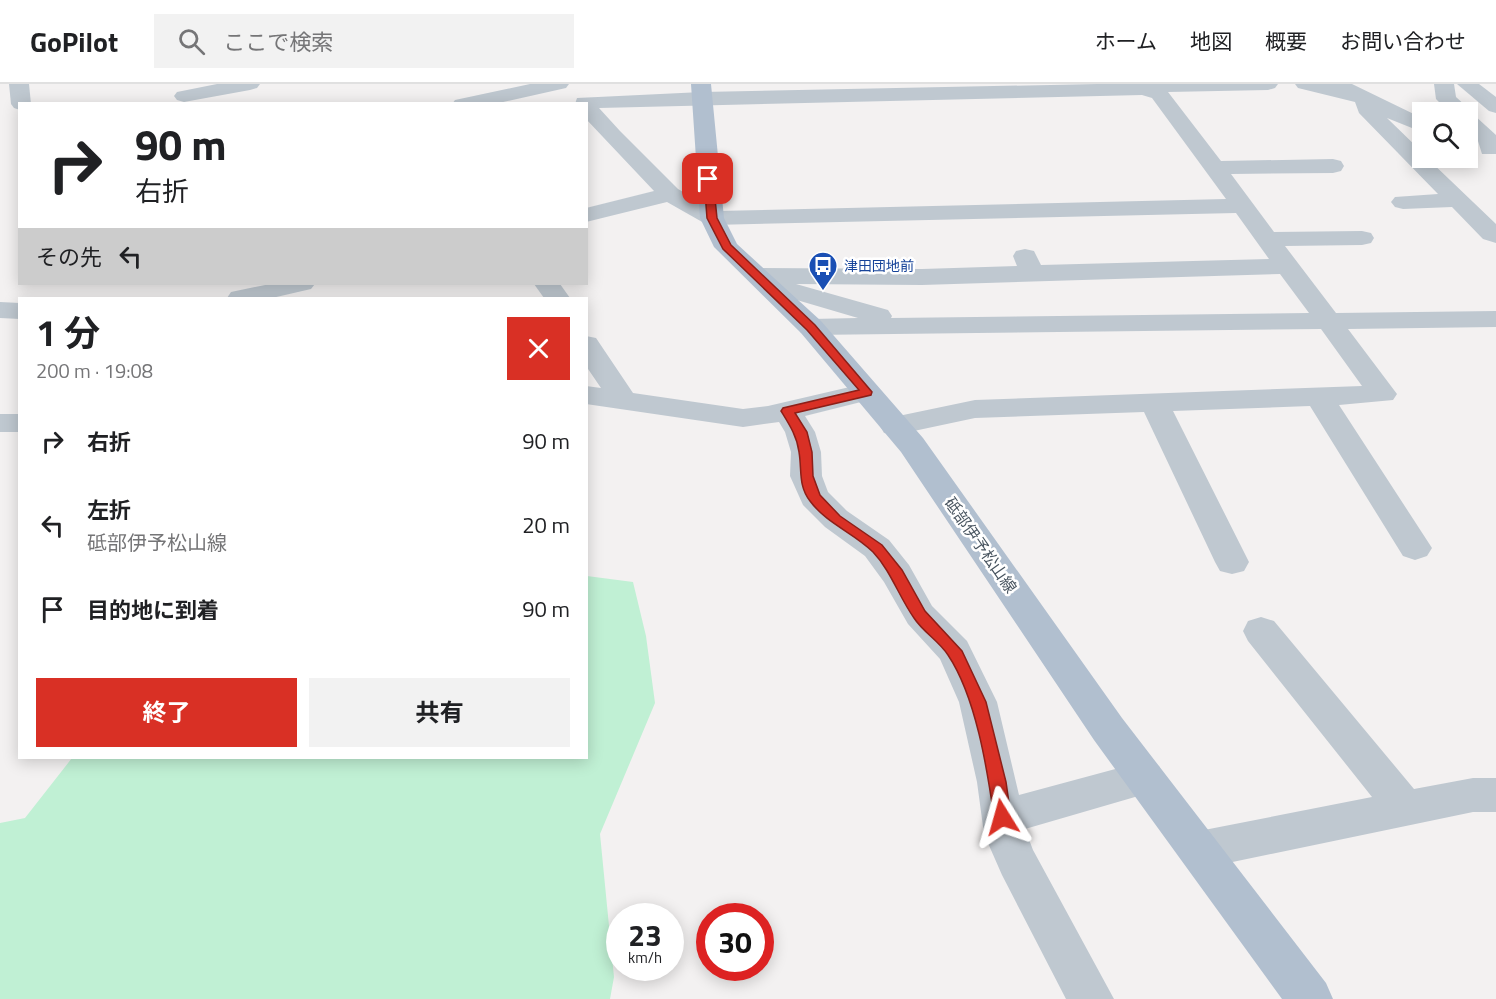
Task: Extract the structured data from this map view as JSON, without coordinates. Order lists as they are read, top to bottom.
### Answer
{
  "streets": {
    "main road": ["砥部伊予松山線"]
  },
  "places": {
    "bus stop": ["津田団地前"]
  },
  "page": {
    "header": "GoPilot",
    "search": "ここで検索",
    "nav": [
      "ホーム",
      "地図",
      "概要",
      "お問い合わせ"
    ],
    "turn": ["90 m", "右折"],
    "then": "その先",
    "heading": ["1 分", "200 m · 19:08"],
    "list": [
      {
        "name": "右折",
        "value": "90 m"
      },
      {
        "name": "左折",
        "note": "砥部伊予松山線",
        "value": "20 m"
      },
      {
        "name": "目的地に到着",
        "value": "90 m"
      }
    ],
    "buttons": ["終了", "共有"],
    "speed": "23 km/h",
    "limit": "30"
  }
}
